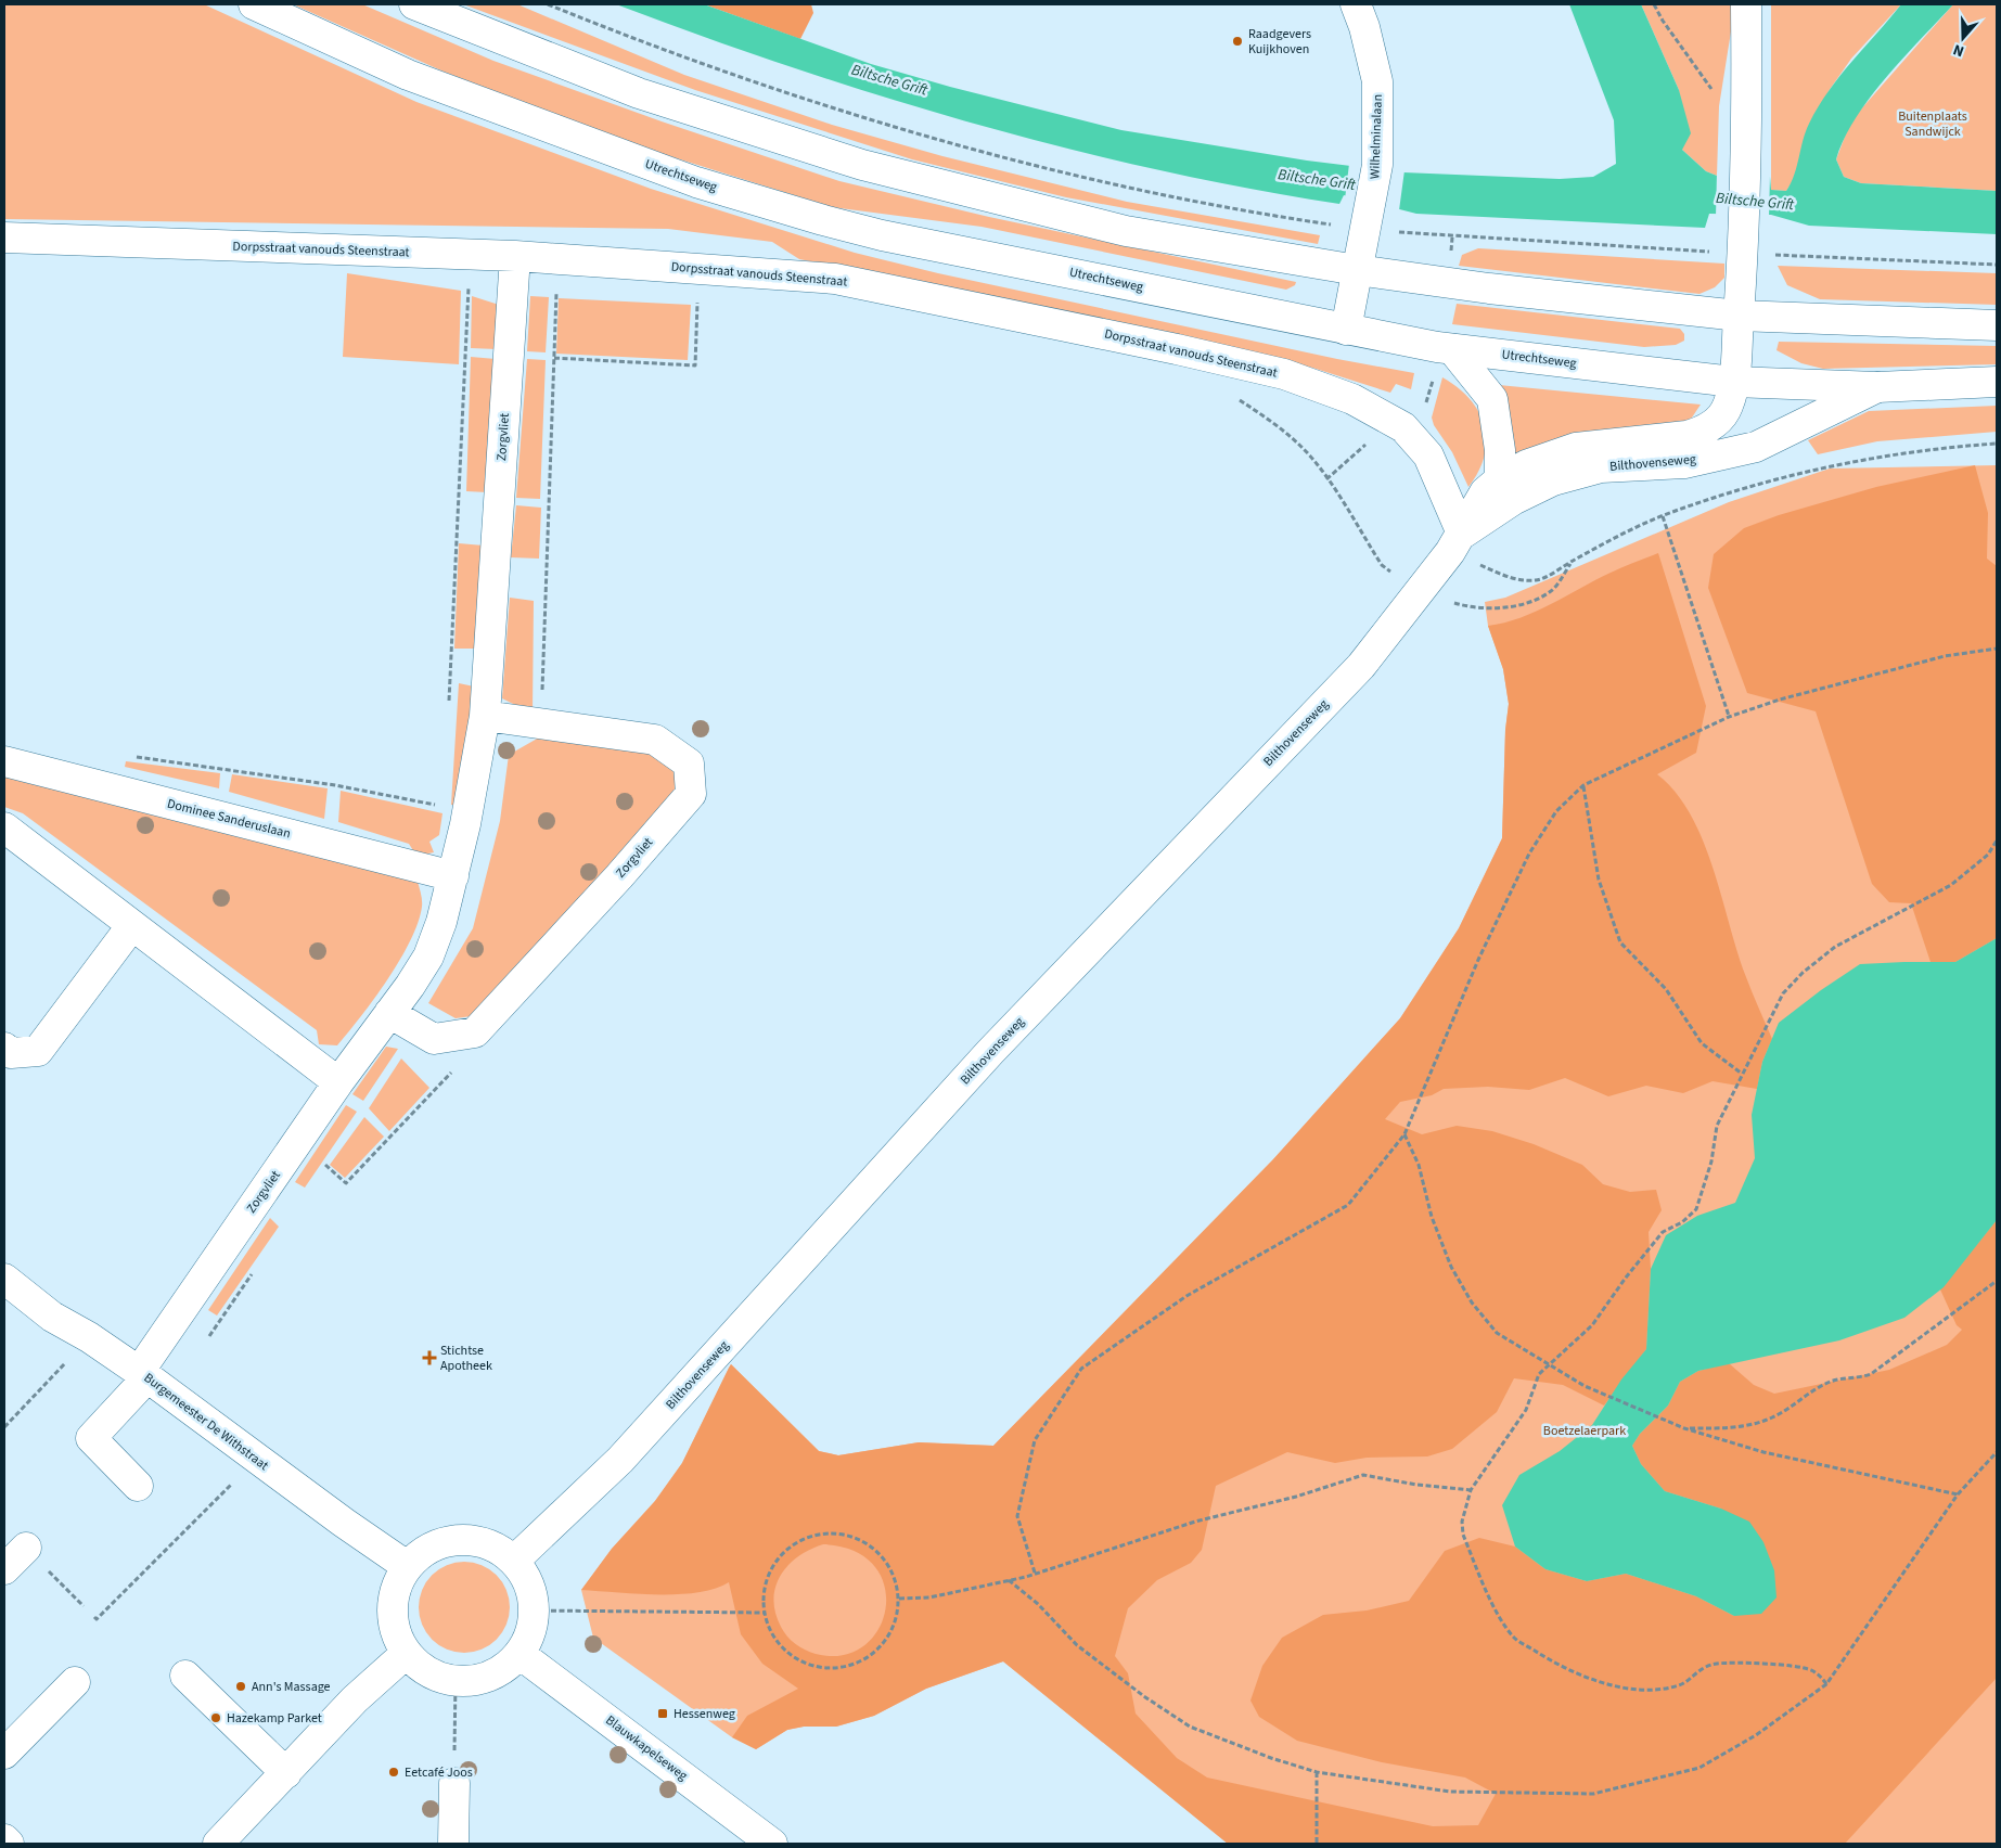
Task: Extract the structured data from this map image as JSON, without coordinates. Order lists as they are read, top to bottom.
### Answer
{
  "streets": {
    "street": [
      "Wilhelminalaan",
      "Utrechtseweg",
      "Dorpsstraat vanouds Steenstraat",
      "Zorgvliet",
      "Bilthovenseweg",
      "Dominee Sanderuslaan",
      "Burgemeester De Withstraat",
      "Blauwkapelseweg"
    ]
  },
  "crossings": [
    ["Wilhelminalaan", "Utrechtseweg"],
    ["Utrechtseweg", "Bilthovenseweg"],
    ["Dorpsstraat vanouds Steenstraat", "Zorgvliet"],
    ["Dorpsstraat vanouds Steenstraat", "Bilthovenseweg"],
    ["Zorgvliet", "Dominee Sanderuslaan"],
    ["Zorgvliet", "Burgemeester De Withstraat"],
    ["Bilthovenseweg", "Burgemeester De Withstraat"],
    ["Bilthovenseweg", "Blauwkapelseweg"],
    ["Burgemeester De Withstraat", "Blauwkapelseweg"]
  ],
  "water": ["Biltsche Grift"],
  "parks": ["Buitenplaats Sandwijck", "Boetzelaerpark"],
  "places": {
    "other": [
      "Raadgevers Kuijkhoven",
      "Ann's Massage",
      "Hazekamp Parket",
      "Eetcafé Joos"
    ],
    "health": ["Stichtse Apotheek"],
    "transit": ["Hessenweg"]
  },
  "north": "bottom"
}
